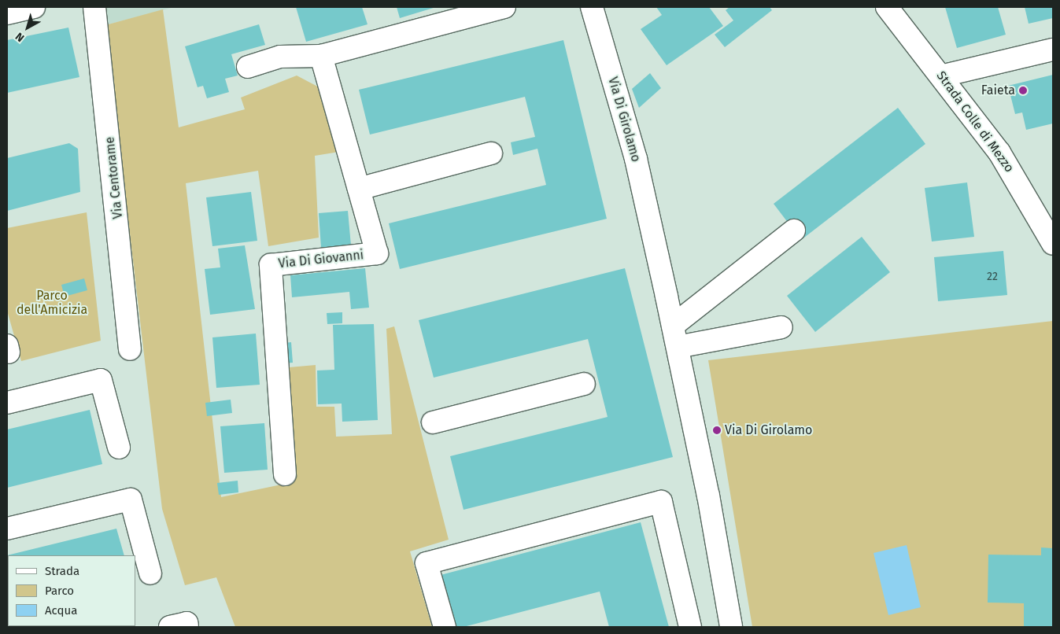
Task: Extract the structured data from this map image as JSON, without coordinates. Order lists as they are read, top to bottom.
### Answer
{
  "streets": {
    "street": [
      "Via Di Girolamo",
      "Strada Colle di Mezzo",
      "Via Centorame",
      "Via Di Giovanni"
    ]
  },
  "parks": ["Parco dell'Amicizia"],
  "places": ["Faieta", "Via Di Girolamo"],
  "house_numbers": ["22"],
  "legend": ["Strada", "Parco", "Acqua"],
  "north": "bottom left"
}
